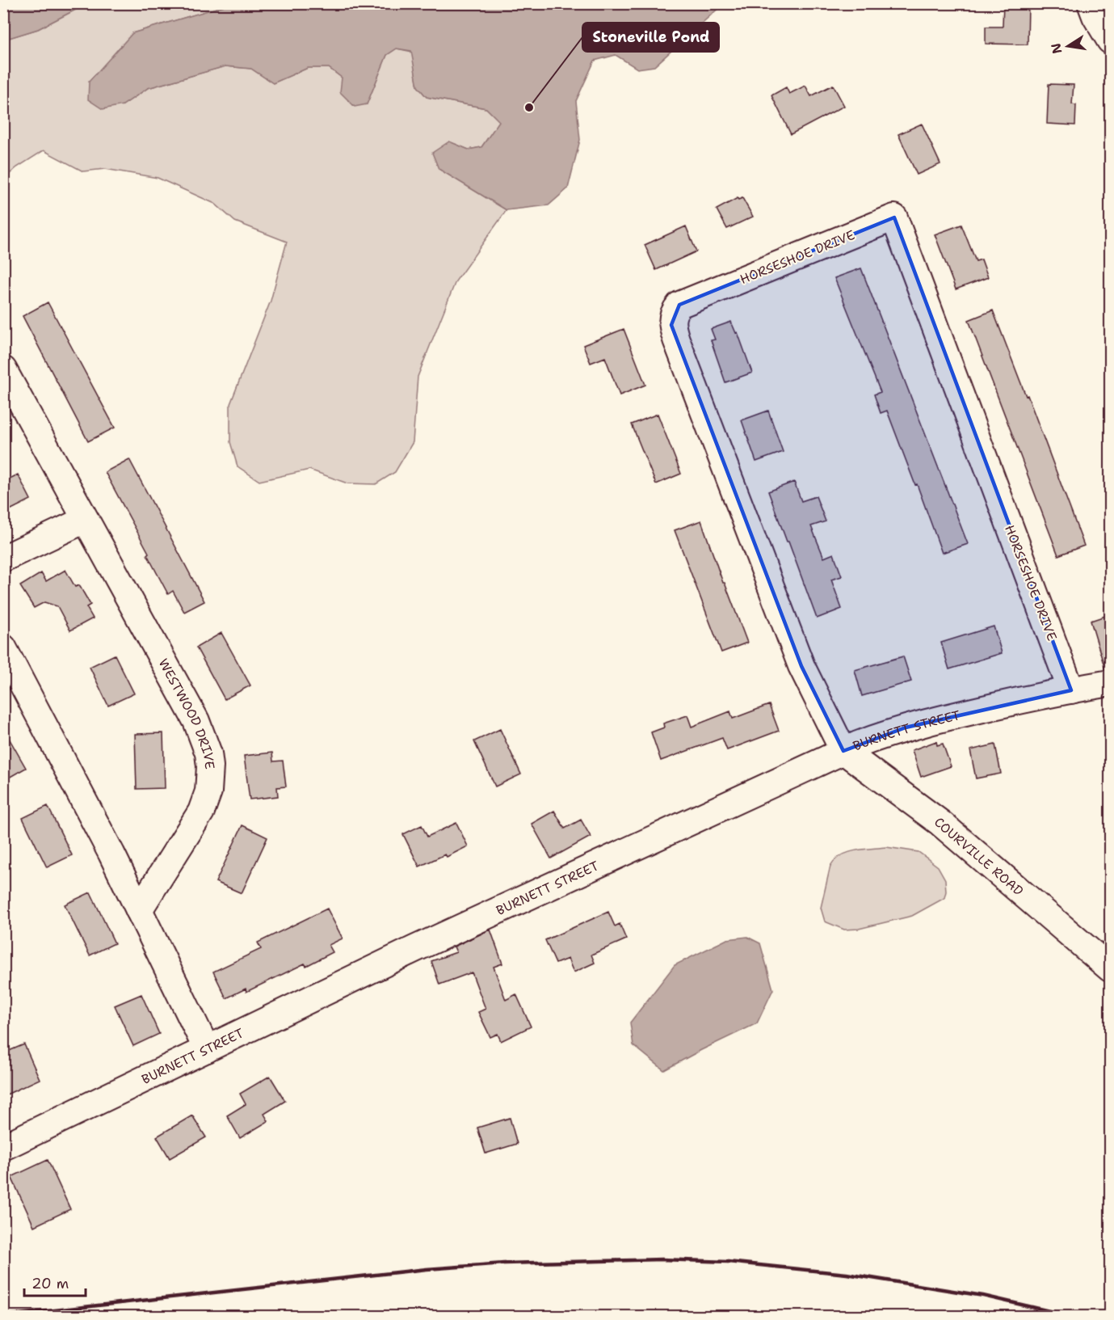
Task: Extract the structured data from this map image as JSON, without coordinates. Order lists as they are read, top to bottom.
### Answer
{
  "streets": {
    "street": [
      "HORSESHOE DRIVE",
      "WESTWOOD DRIVE",
      "BURNETT STREET",
      "COURVILLE ROAD"
    ]
  },
  "crossings": [
    ["HORSESHOE DRIVE", "BURNETT STREET"],
    ["HORSESHOE DRIVE", "COURVILLE ROAD"],
    ["BURNETT STREET", "COURVILLE ROAD"]
  ],
  "places": ["Stoneville Pond"],
  "scale_bar": "20 m",
  "north": "left"
}
